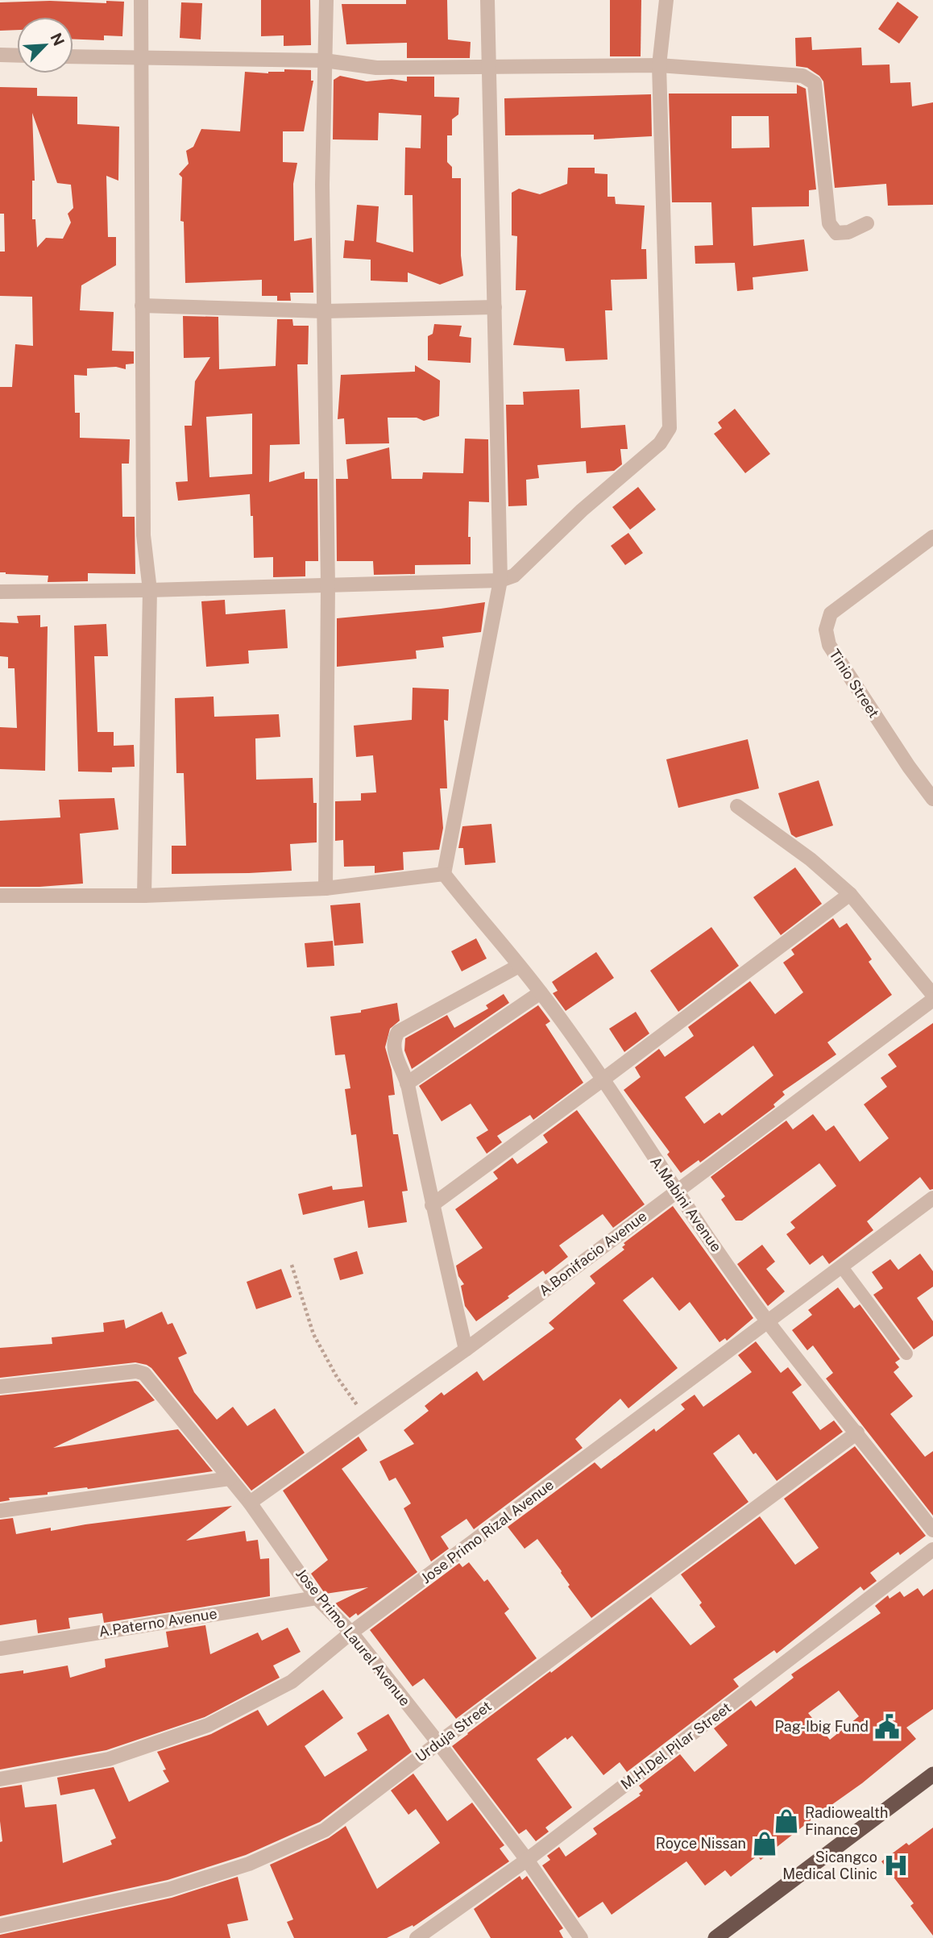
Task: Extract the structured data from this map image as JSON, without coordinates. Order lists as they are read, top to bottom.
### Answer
{
  "streets": {
    "street": [
      "Tinio Street",
      "A.Mabini Avenue",
      "A.Bonifacio Avenue",
      "Jose Primo Rizal Avenue",
      "A.Paterno Avenue",
      "Jose Primo Laurel Avenue",
      "Urduja Street",
      "M.H.Del Pilar Street"
    ]
  },
  "crossings": [
    ["A.Mabini Avenue", "A.Bonifacio Avenue"],
    ["A.Mabini Avenue", "Jose Primo Rizal Avenue"],
    ["A.Mabini Avenue", "Urduja Street"],
    ["A.Bonifacio Avenue", "Jose Primo Laurel Avenue"],
    ["Jose Primo Rizal Avenue", "Jose Primo Laurel Avenue"],
    ["A.Paterno Avenue", "Jose Primo Laurel Avenue"],
    ["Jose Primo Laurel Avenue", "Urduja Street"],
    ["Jose Primo Laurel Avenue", "M.H.Del Pilar Street"]
  ],
  "places": {
    "public building": ["Pag-Ibig Fund"],
    "shop": ["Radiowealth Finance", "Royce Nissan"],
    "hospital": ["Sicangco Medical Clinic"]
  },
  "north": "top right"
}
